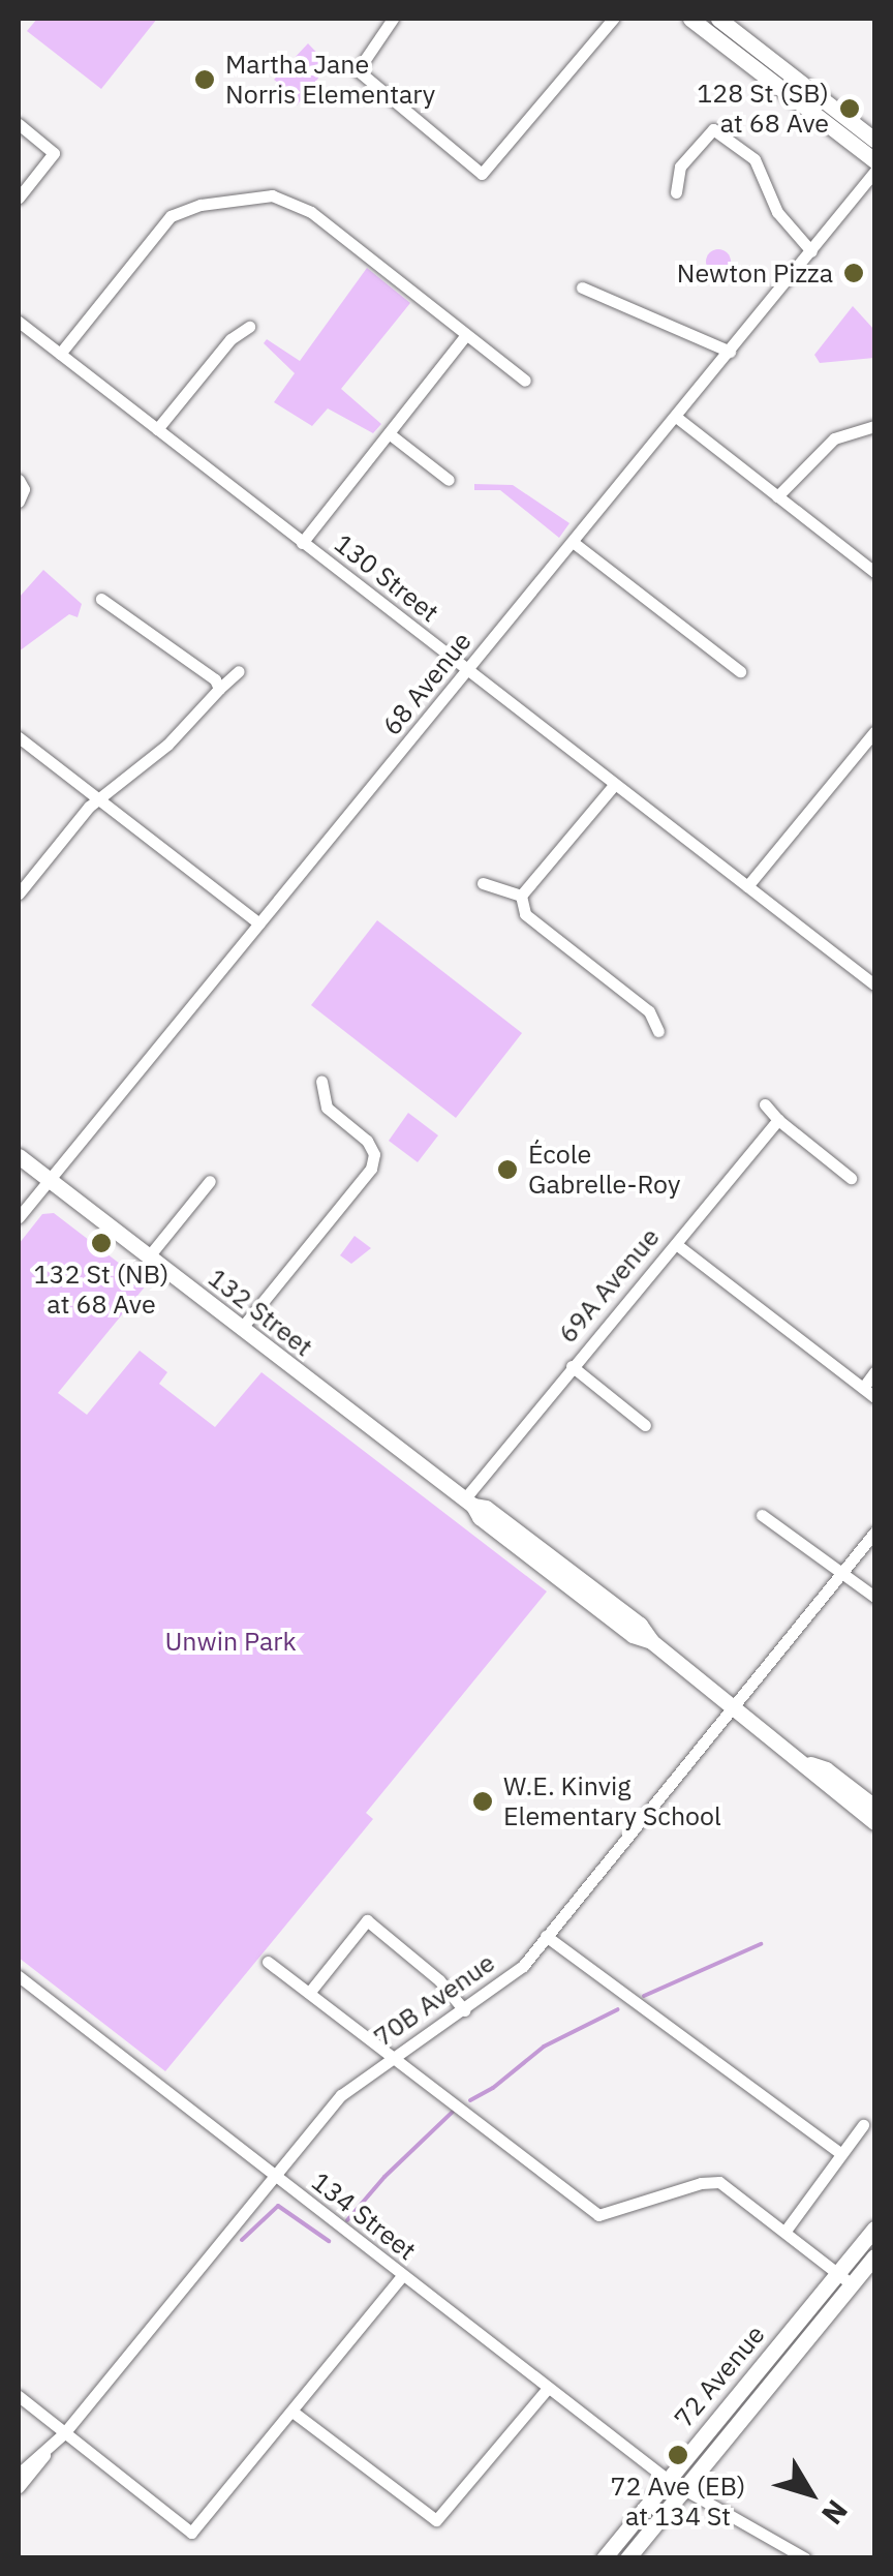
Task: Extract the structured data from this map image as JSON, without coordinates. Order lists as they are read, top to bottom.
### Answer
{
  "streets": {
    "main road": ["132 Street", "72 Avenue"],
    "street": [
      "130 Street",
      "68 Avenue",
      "69A Avenue",
      "70B Avenue",
      "134 Street"
    ]
  },
  "crossings": [
    ["130 Street", "68 Avenue"],
    ["68 Avenue", "132 Street"],
    ["69A Avenue", "132 Street"],
    ["132 Street", "70B Avenue"],
    ["70B Avenue", "134 Street"],
    ["134 Street", "72 Avenue"]
  ],
  "parks": ["Unwin Park"],
  "places": [
    "Martha Jane Norris Elementary",
    "128 St (SB) at 68 Ave",
    "Newton Pizza",
    "École Gabrelle-Roy",
    "132 St (NB) at 68 Ave",
    "W.E. Kinvig Elementary School",
    "72 Ave (EB) at 134 St"
  ],
  "north": "bottom right"
}
